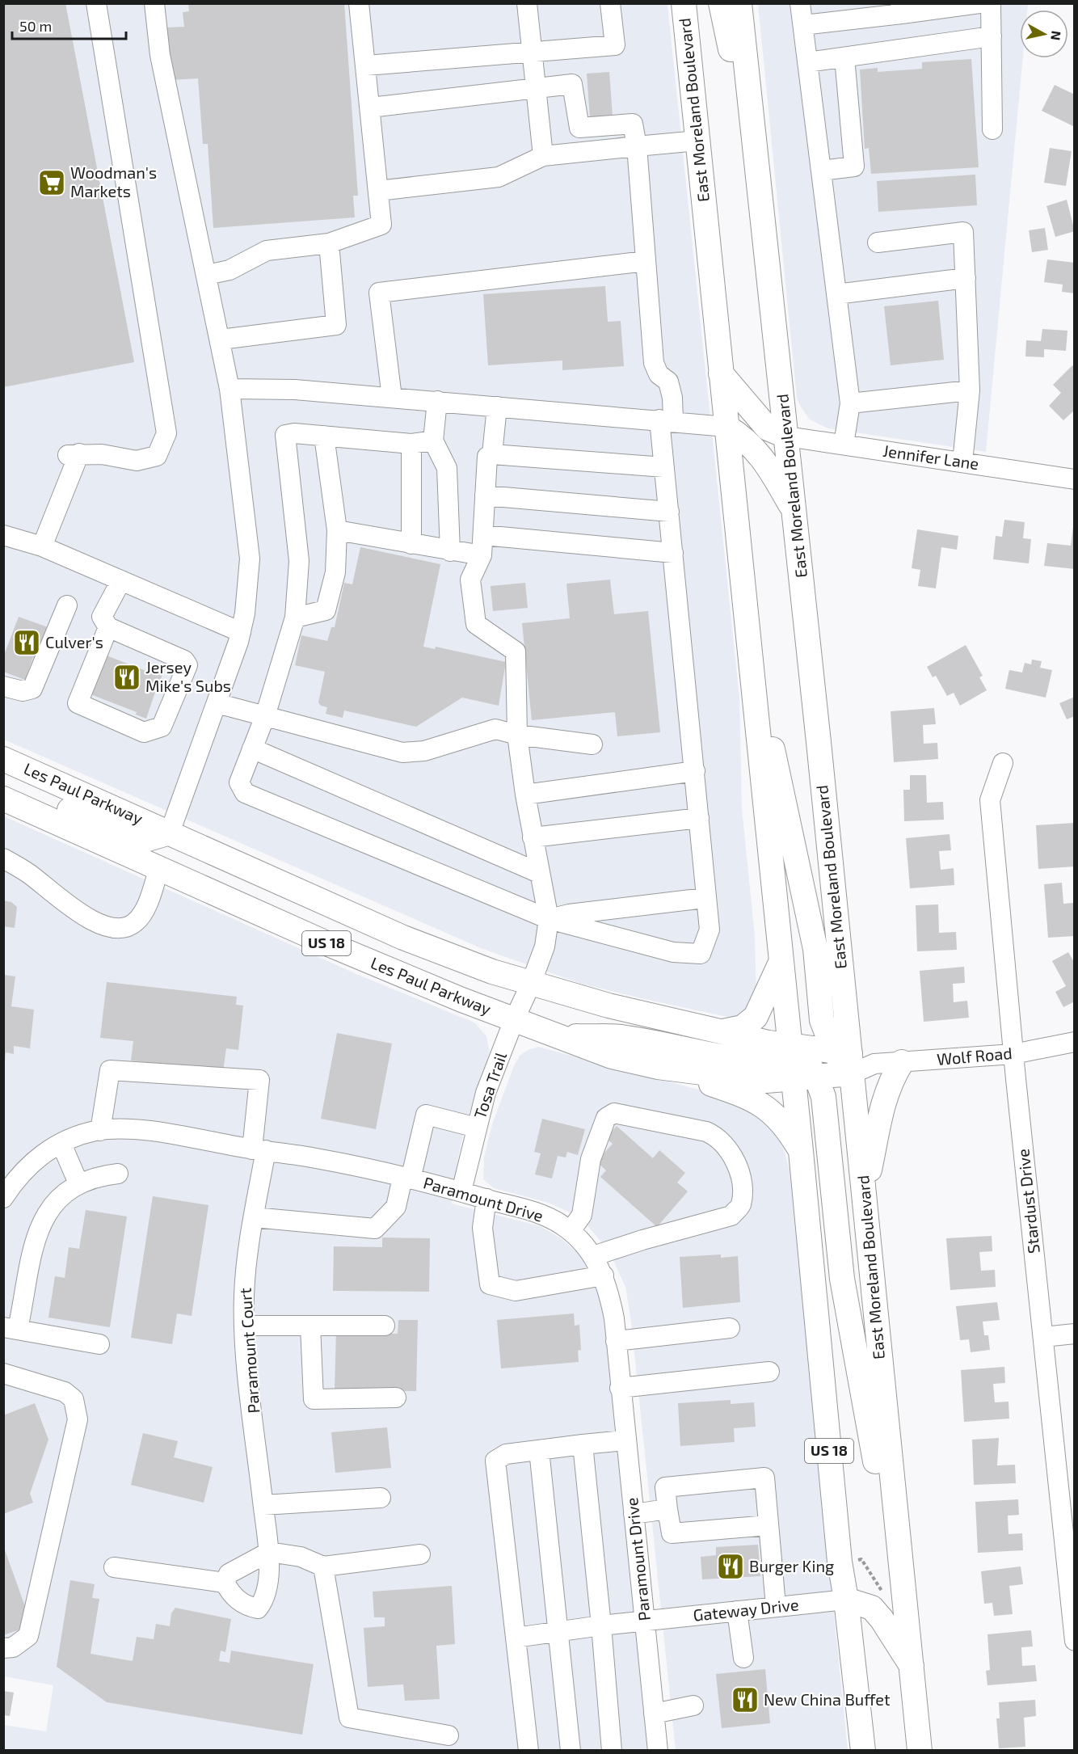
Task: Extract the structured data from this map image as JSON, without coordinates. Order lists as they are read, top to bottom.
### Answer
{
  "streets": {
    "main road": ["East Moreland Boulevard", "Les Paul Parkway", "US 18"],
    "street": [
      "Jennifer Lane",
      "Wolf Road",
      "Tosa Trail",
      "Paramount Drive",
      "Stardust Drive",
      "Paramount Court",
      "Gateway Drive"
    ]
  },
  "crossings": [
    ["East Moreland Boulevard", "Jennifer Lane"],
    ["East Moreland Boulevard", "Les Paul Parkway"],
    ["East Moreland Boulevard", "US 18"],
    ["East Moreland Boulevard", "Wolf Road"],
    ["East Moreland Boulevard", "Gateway Drive"],
    ["Les Paul Parkway", "US 18"],
    ["Les Paul Parkway", "Wolf Road"],
    ["Les Paul Parkway", "Tosa Trail"],
    ["Wolf Road", "Stardust Drive"],
    ["Tosa Trail", "Paramount Drive"],
    ["Paramount Drive", "Paramount Court"],
    ["Paramount Drive", "Gateway Drive"]
  ],
  "places": {
    "supermarket": ["Woodman's Markets"],
    "restaurant": [
      "Culver's",
      "Jersey Mike's Subs",
      "Burger King",
      "New China Buffet"
    ]
  },
  "scale_bar": "50 m",
  "north": "right"
}
